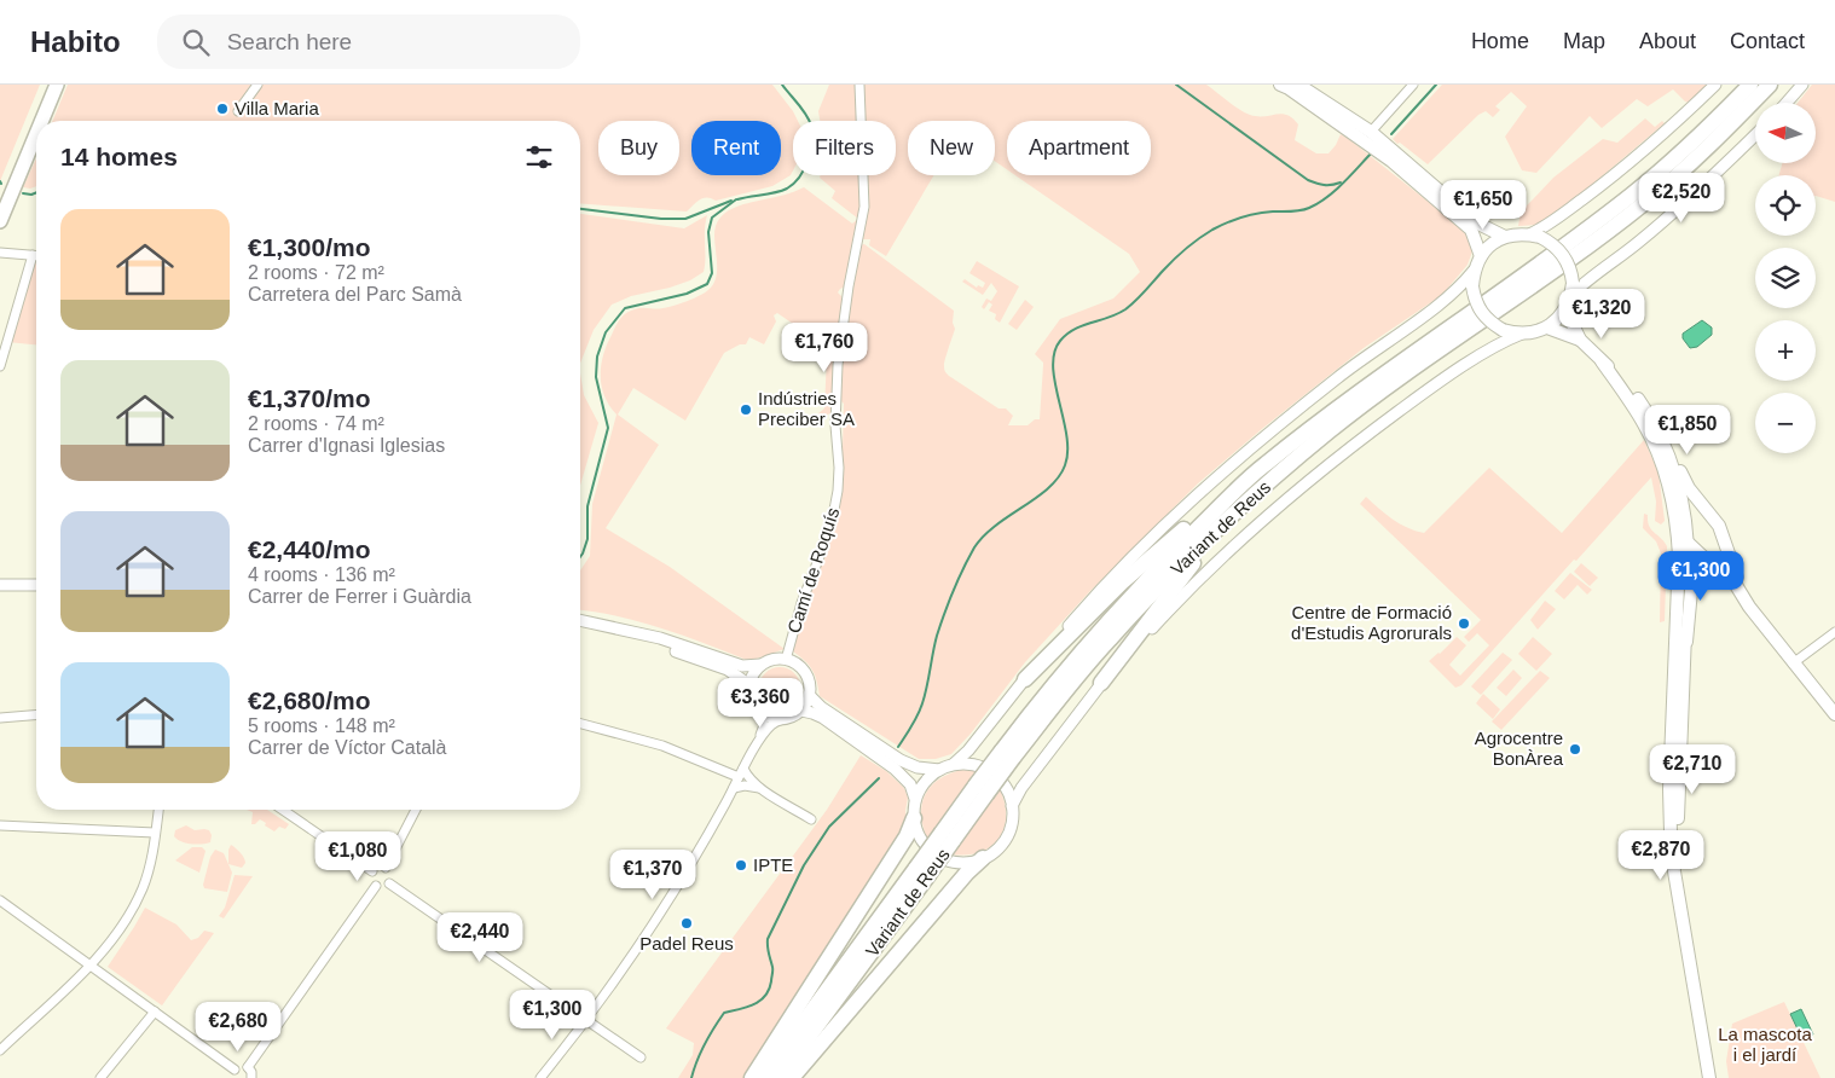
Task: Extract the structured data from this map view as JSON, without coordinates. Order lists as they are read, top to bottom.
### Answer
{
  "streets": {
    "highway": ["Variant de Reus"],
    "street": ["Camí de Roquís"]
  },
  "parks": ["La mascota i el jardí"],
  "places": [
    "Villa Maria",
    "Indústries Preciber SA",
    "Centre de Formació d'Estudis Agrorurals",
    "Agrocentre BonÀrea",
    "IPTE",
    "Padel Reus"
  ],
  "north": "left",
  "page": {
    "header": "Habito",
    "search": "Search here",
    "nav": [
      "Home",
      "Map",
      "About",
      "Contact"
    ],
    "map_buttons": ["+", "−"],
    "chip": [
      "Buy",
      "Rent",
      "Filters",
      "New",
      "Apartment"
    ],
    "heading": "14 homes",
    "price": [
      "€2,520",
      "€1,650",
      "€1,320",
      "€1,760",
      "€1,850",
      "€1,300",
      "€3,360",
      "€2,710",
      "€2,870",
      "€1,080",
      "€1,370",
      "€2,440",
      "€1,300",
      "€2,680"
    ],
    "list": [
      {
        "name": "€1,300/mo",
        "note": "2 rooms · 72 m² · Carretera del Parc Samà"
      },
      {
        "name": "€1,370/mo",
        "note": "2 rooms · 74 m² · Carrer d'Ignasi Iglesias"
      },
      {
        "name": "€2,440/mo",
        "note": "4 rooms · 136 m² · Carrer de Ferrer i Guàrdia"
      },
      {
        "name": "€2,680/mo",
        "note": "5 rooms · 148 m² · Carrer de Víctor Català"
      }
    ]
  }
}
